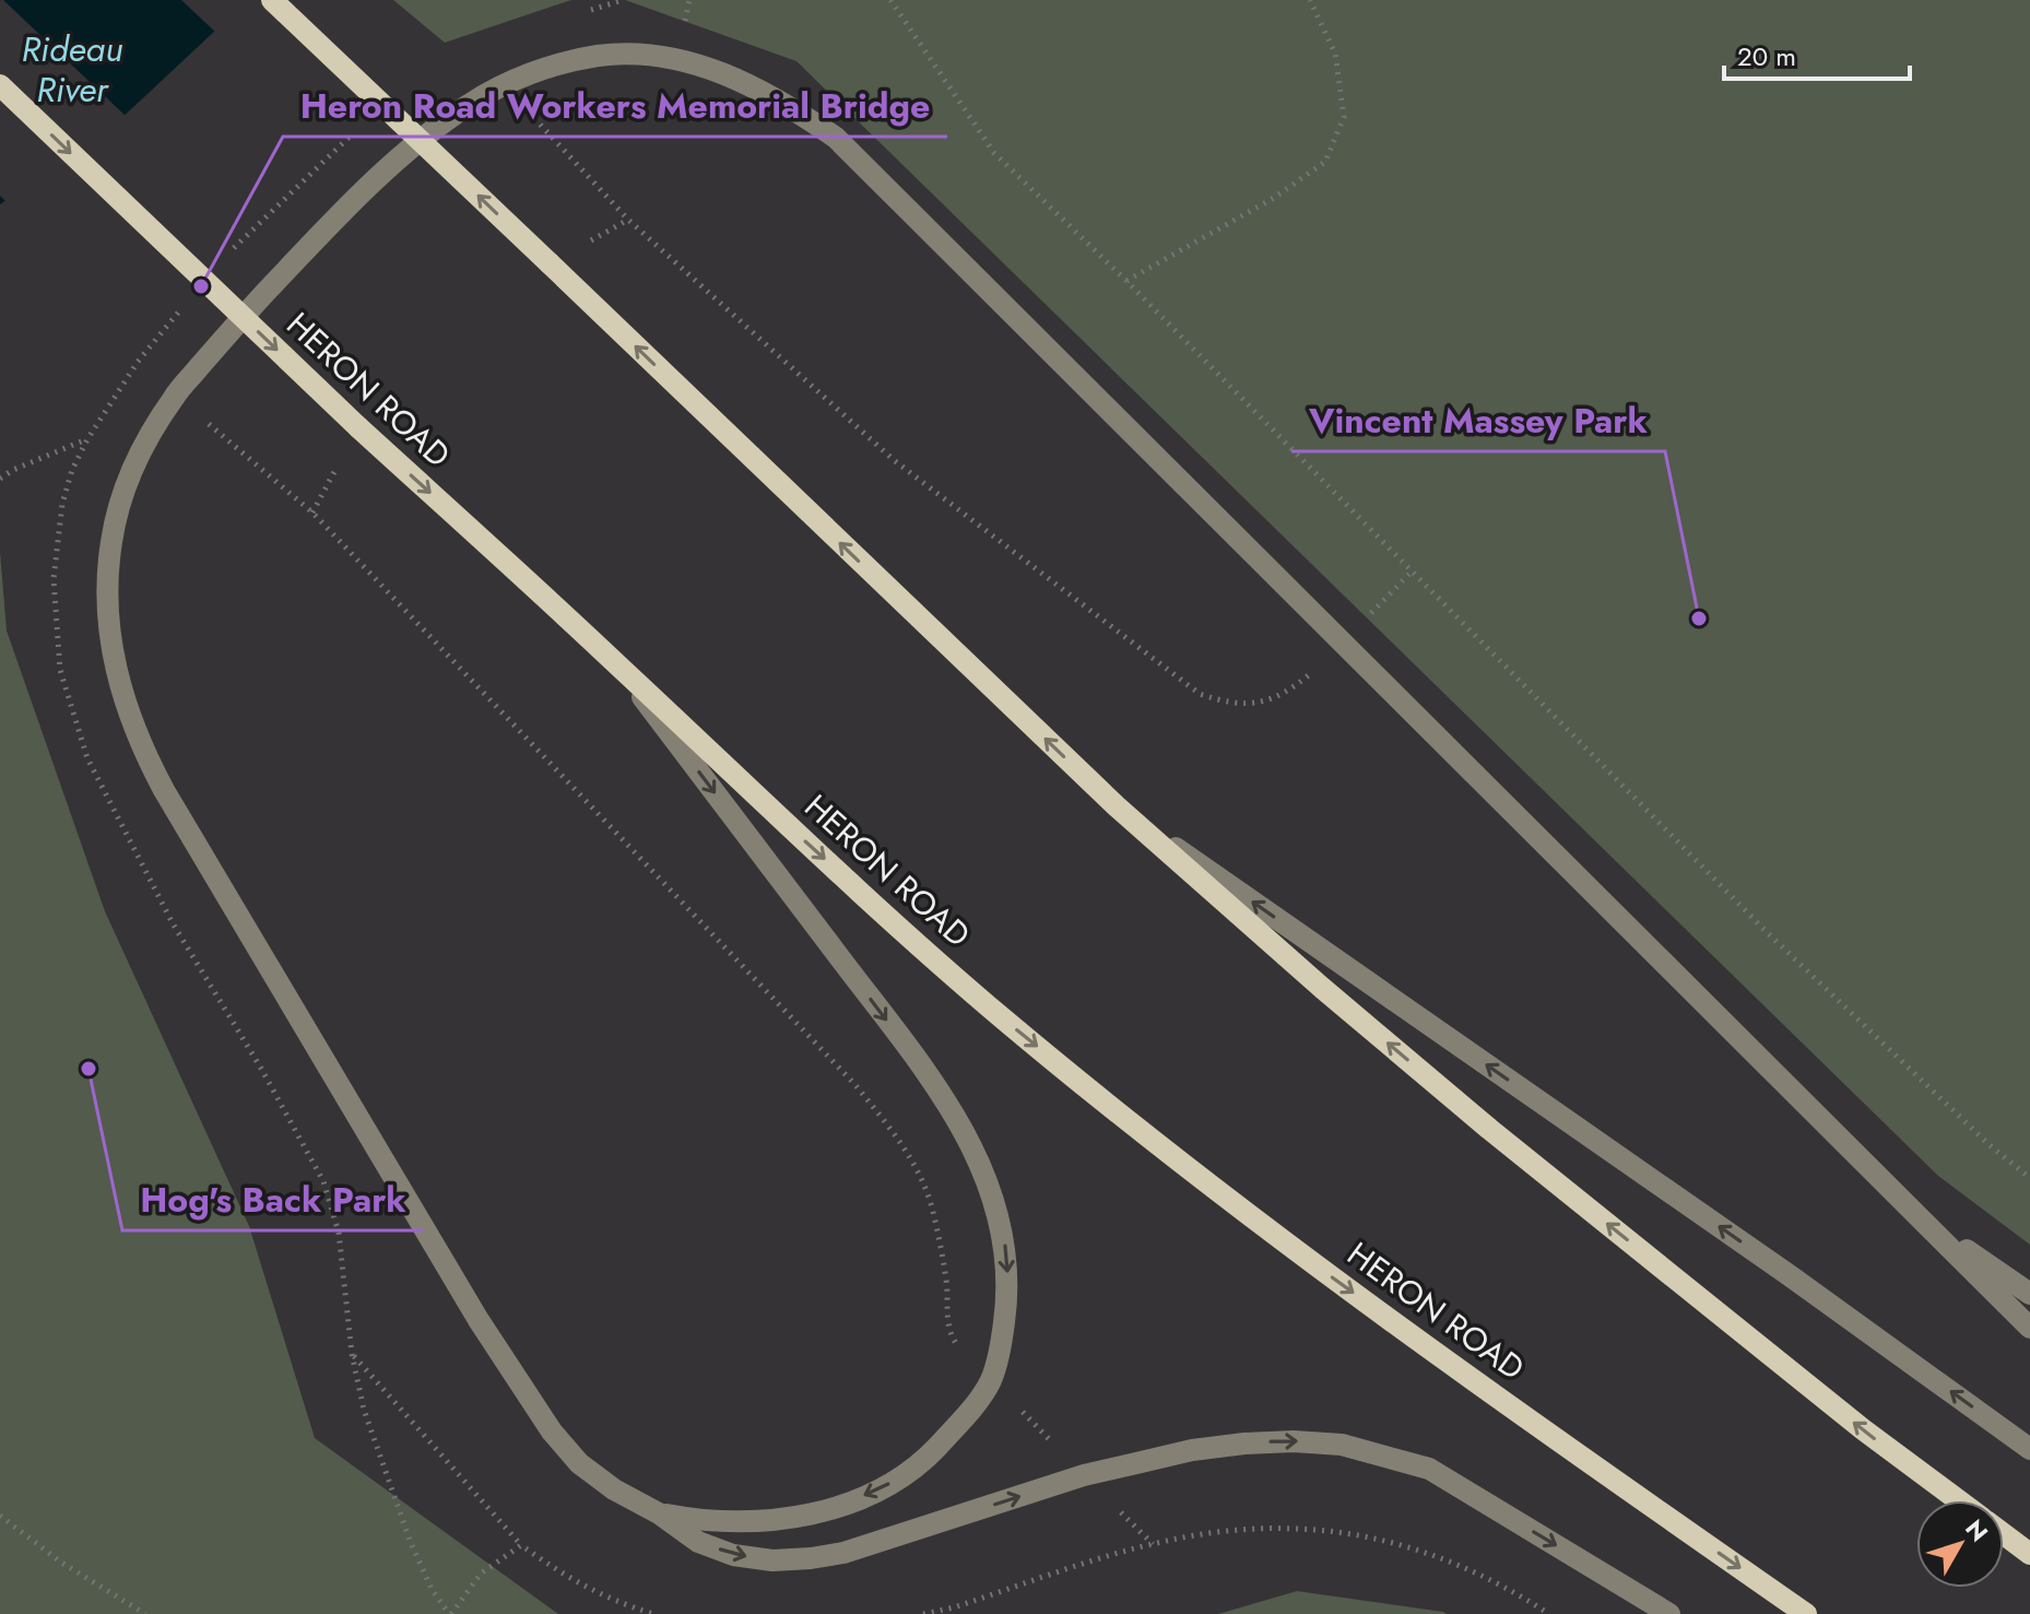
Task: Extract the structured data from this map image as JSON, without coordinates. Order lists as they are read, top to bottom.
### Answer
{
  "streets": {
    "main road": ["HERON ROAD"]
  },
  "one_way": ["HERON ROAD"],
  "water": ["Rideau River"],
  "places": ["Heron Road Workers Memorial Bridge", "Vincent Massey Park", "Hog's Back Park"],
  "scale_bar": "20 m",
  "north": "top right"
}
